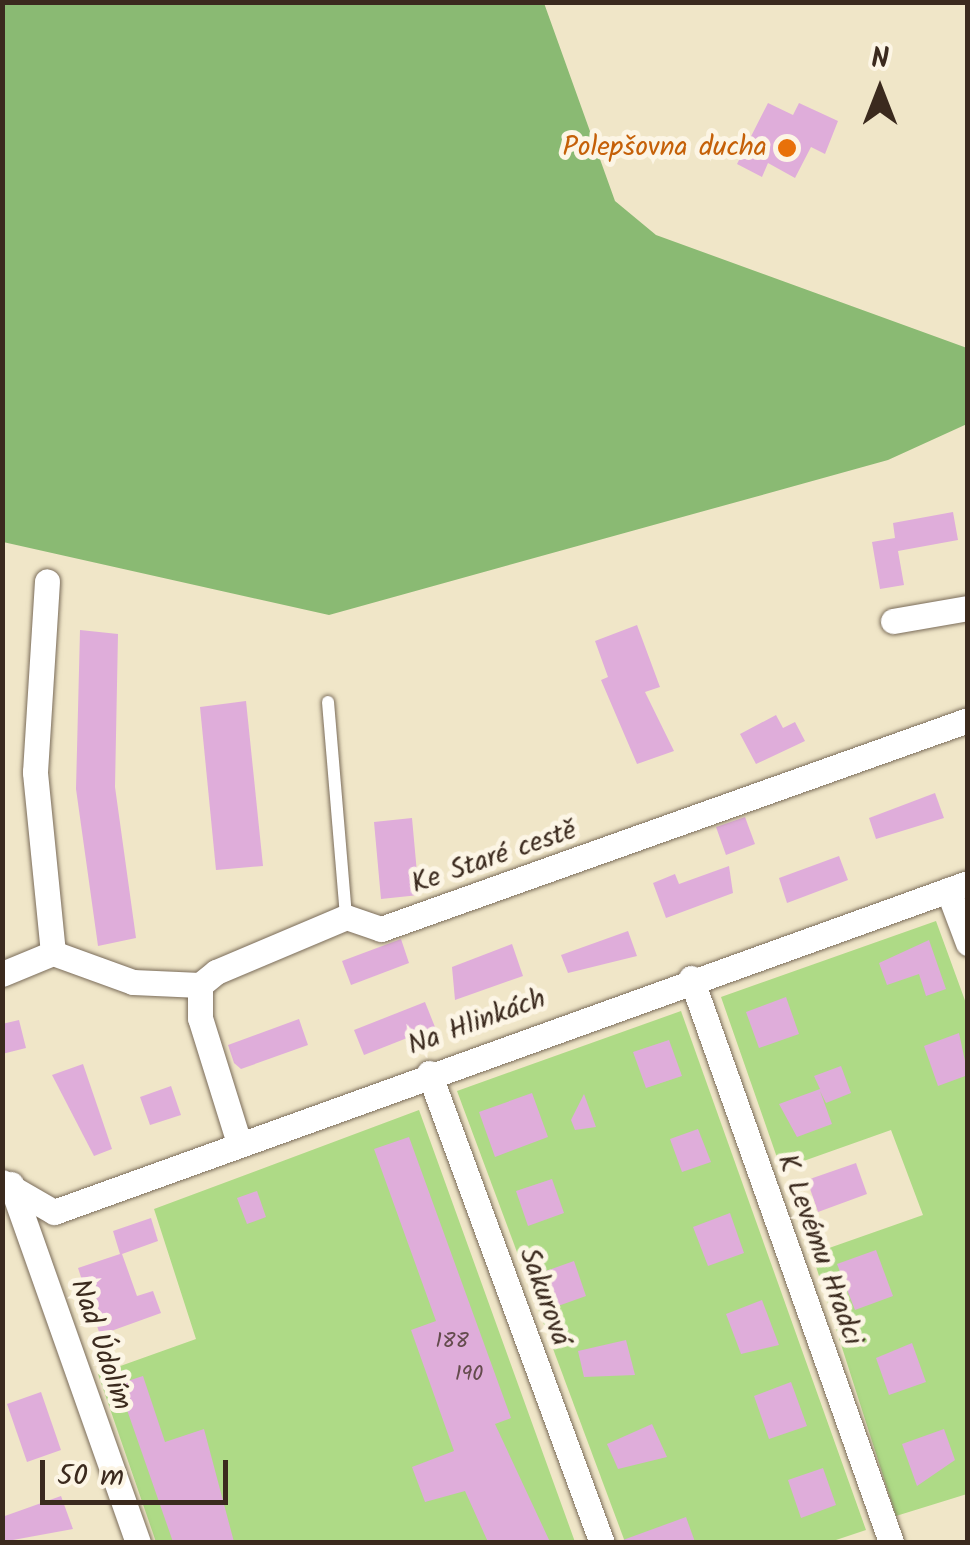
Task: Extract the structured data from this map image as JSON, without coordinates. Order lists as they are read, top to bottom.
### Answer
{
  "streets": {
    "street": [
      "Ke Staré cestě",
      "Na Hlinkách",
      "K Levému Hradci",
      "Sakurová",
      "Nad Údolím"
    ]
  },
  "crossings": [
    ["Na Hlinkách", "K Levému Hradci"],
    ["Na Hlinkách", "Sakurová"],
    ["Na Hlinkách", "Nad Údolím"]
  ],
  "places": ["Polepšovna ducha"],
  "house_numbers": ["188", "190"],
  "scale_bar": "50 m",
  "north": "top"
}
